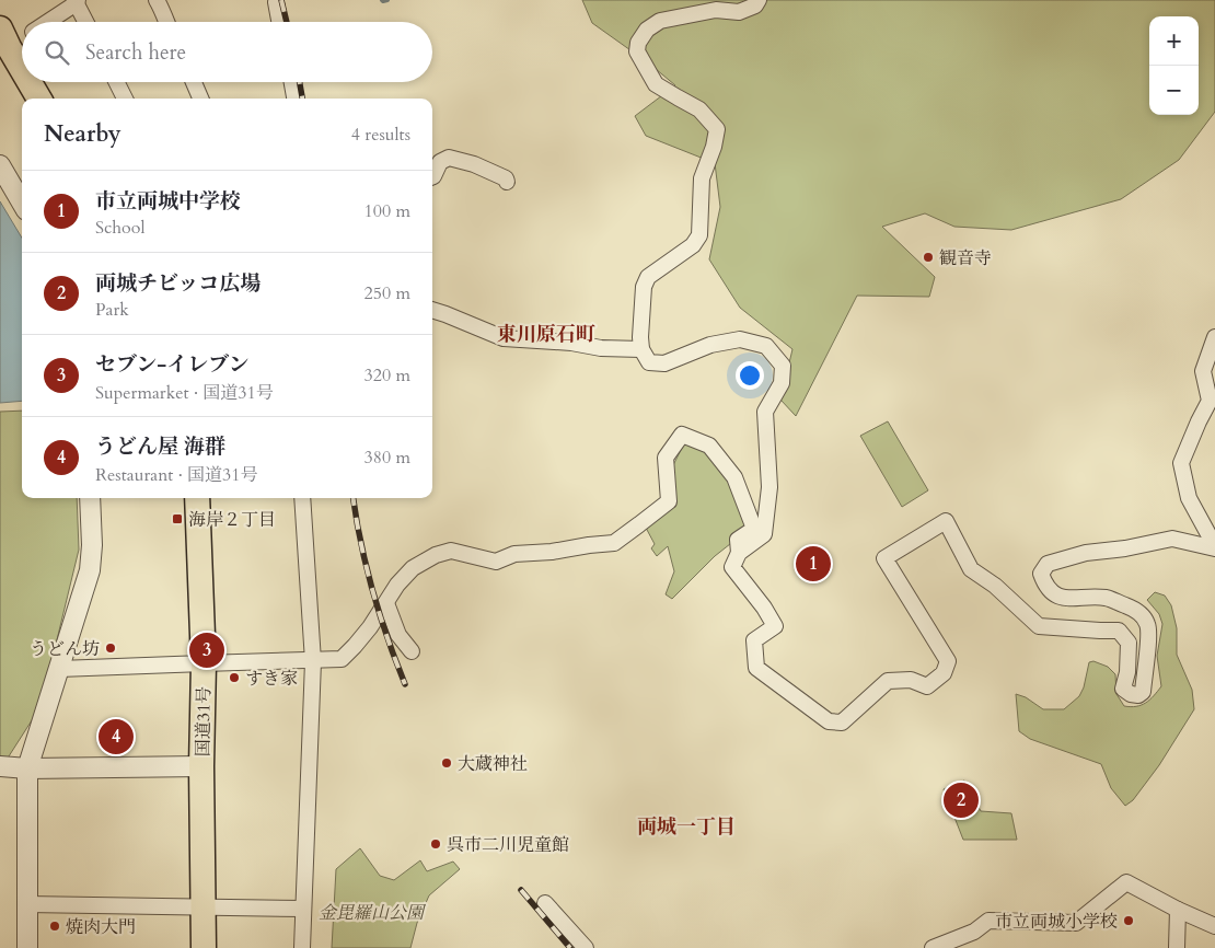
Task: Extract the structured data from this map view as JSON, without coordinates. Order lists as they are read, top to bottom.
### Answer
{
  "streets": {
    "highway": ["国道31号"]
  },
  "districts": ["東川原石町", "両城一丁目"],
  "parks": ["金毘羅山公園"],
  "places": {
    "other": [
      "観音寺",
      "うどん坊",
      "すき家",
      "大蔵神社",
      "呉市二川児童館",
      "市立両城小学校",
      "焼肉大門"
    ],
    "transit": ["海岸２丁目"]
  },
  "page": {
    "map_buttons": ["+", "−"],
    "search": "Search here",
    "heading": ["Nearby", "4 results"],
    "list": [
      {
        "mark": "1",
        "name": "市立両城中学校",
        "note": "School",
        "value": "100 m"
      },
      {
        "mark": "2",
        "name": "両城チビッコ広場",
        "note": "Park",
        "value": "250 m"
      },
      {
        "mark": "3",
        "name": "セブン-イレブン",
        "note": "Supermarket · 国道31号",
        "value": "320 m"
      },
      {
        "mark": "4",
        "name": "うどん屋 海群",
        "note": "Restaurant · 国道31号",
        "value": "380 m"
      }
    ],
    "pins": [
      "1",
      "3",
      "4",
      "2"
    ]
  }
}
